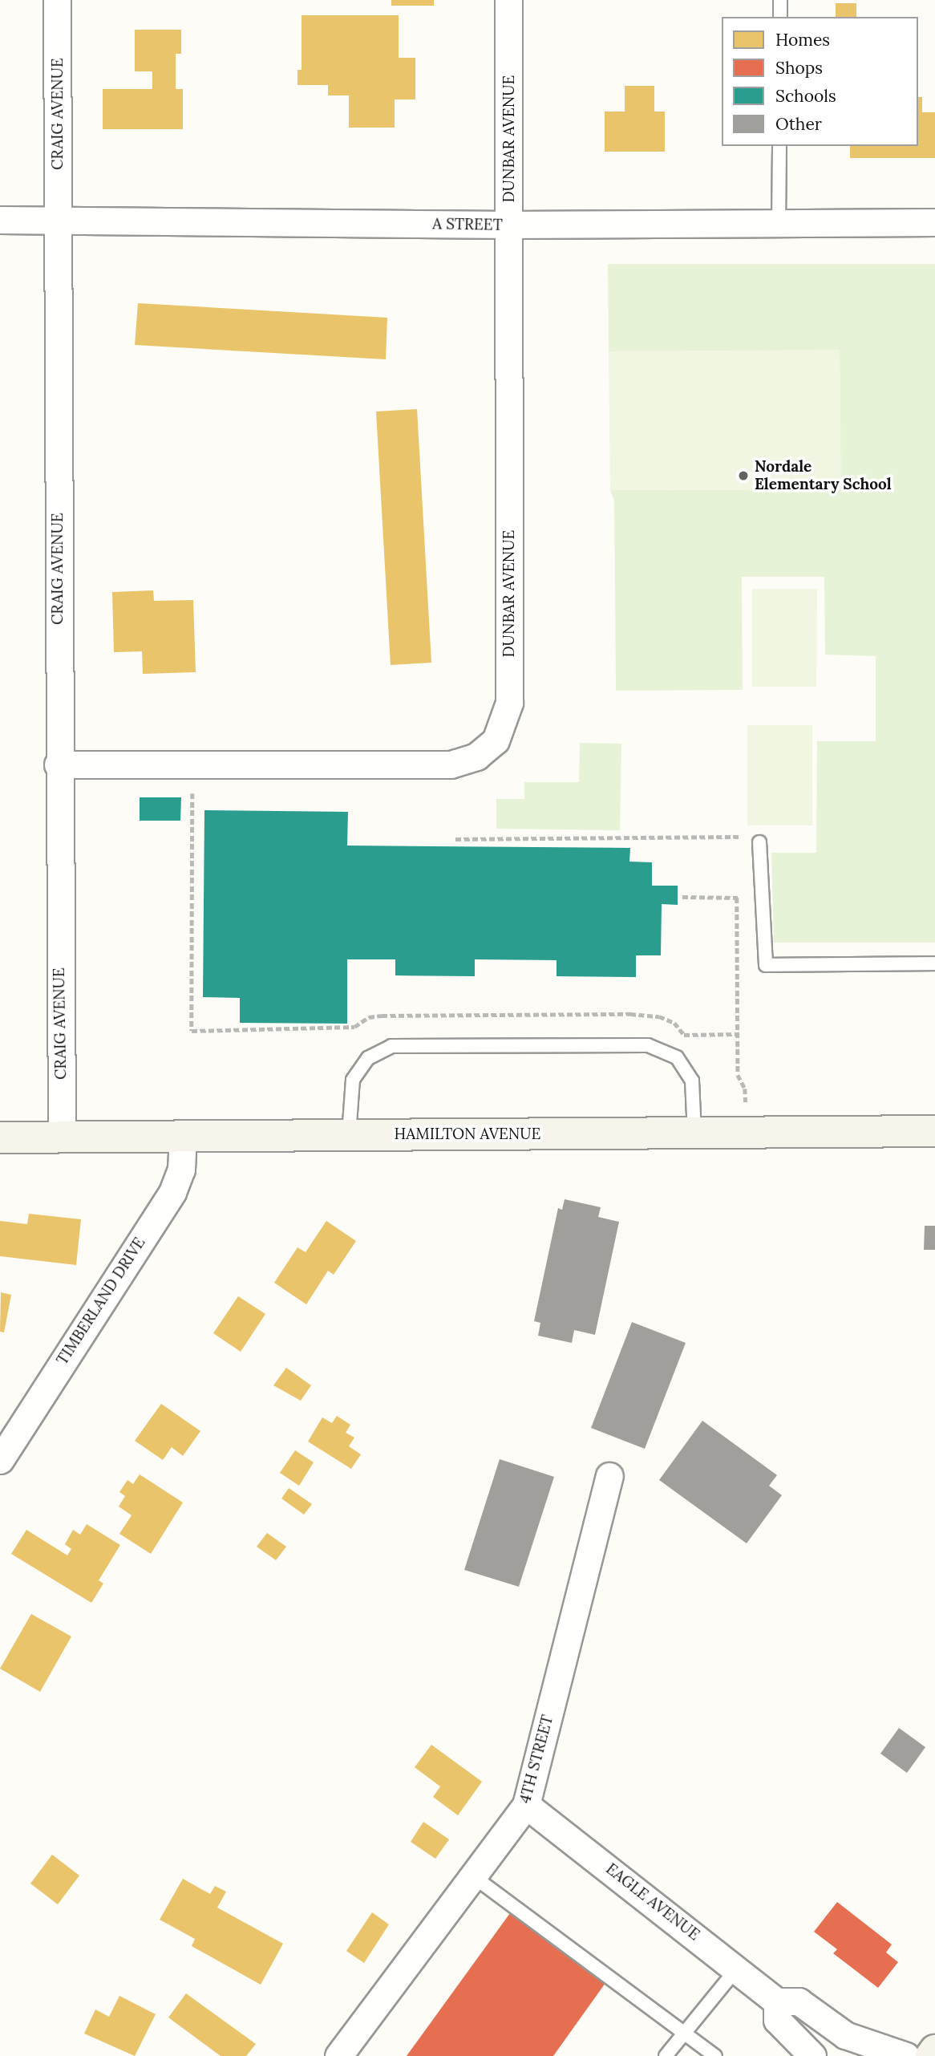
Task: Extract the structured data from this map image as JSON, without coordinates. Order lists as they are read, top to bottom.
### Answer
{
  "streets": {
    "street": [
      "CRAIG AVENUE",
      "DUNBAR AVENUE",
      "A STREET",
      "HAMILTON AVENUE",
      "TIMBERLAND DRIVE",
      "4TH STREET",
      "EAGLE AVENUE"
    ]
  },
  "crossings": [
    ["CRAIG AVENUE", "DUNBAR AVENUE"],
    ["CRAIG AVENUE", "A STREET"],
    ["CRAIG AVENUE", "HAMILTON AVENUE"],
    ["DUNBAR AVENUE", "A STREET"],
    ["HAMILTON AVENUE", "TIMBERLAND DRIVE"],
    ["4TH STREET", "EAGLE AVENUE"]
  ],
  "places": ["Nordale Elementary School"],
  "legend": [
    "Homes",
    "Shops",
    "Schools",
    "Other"
  ]
}
